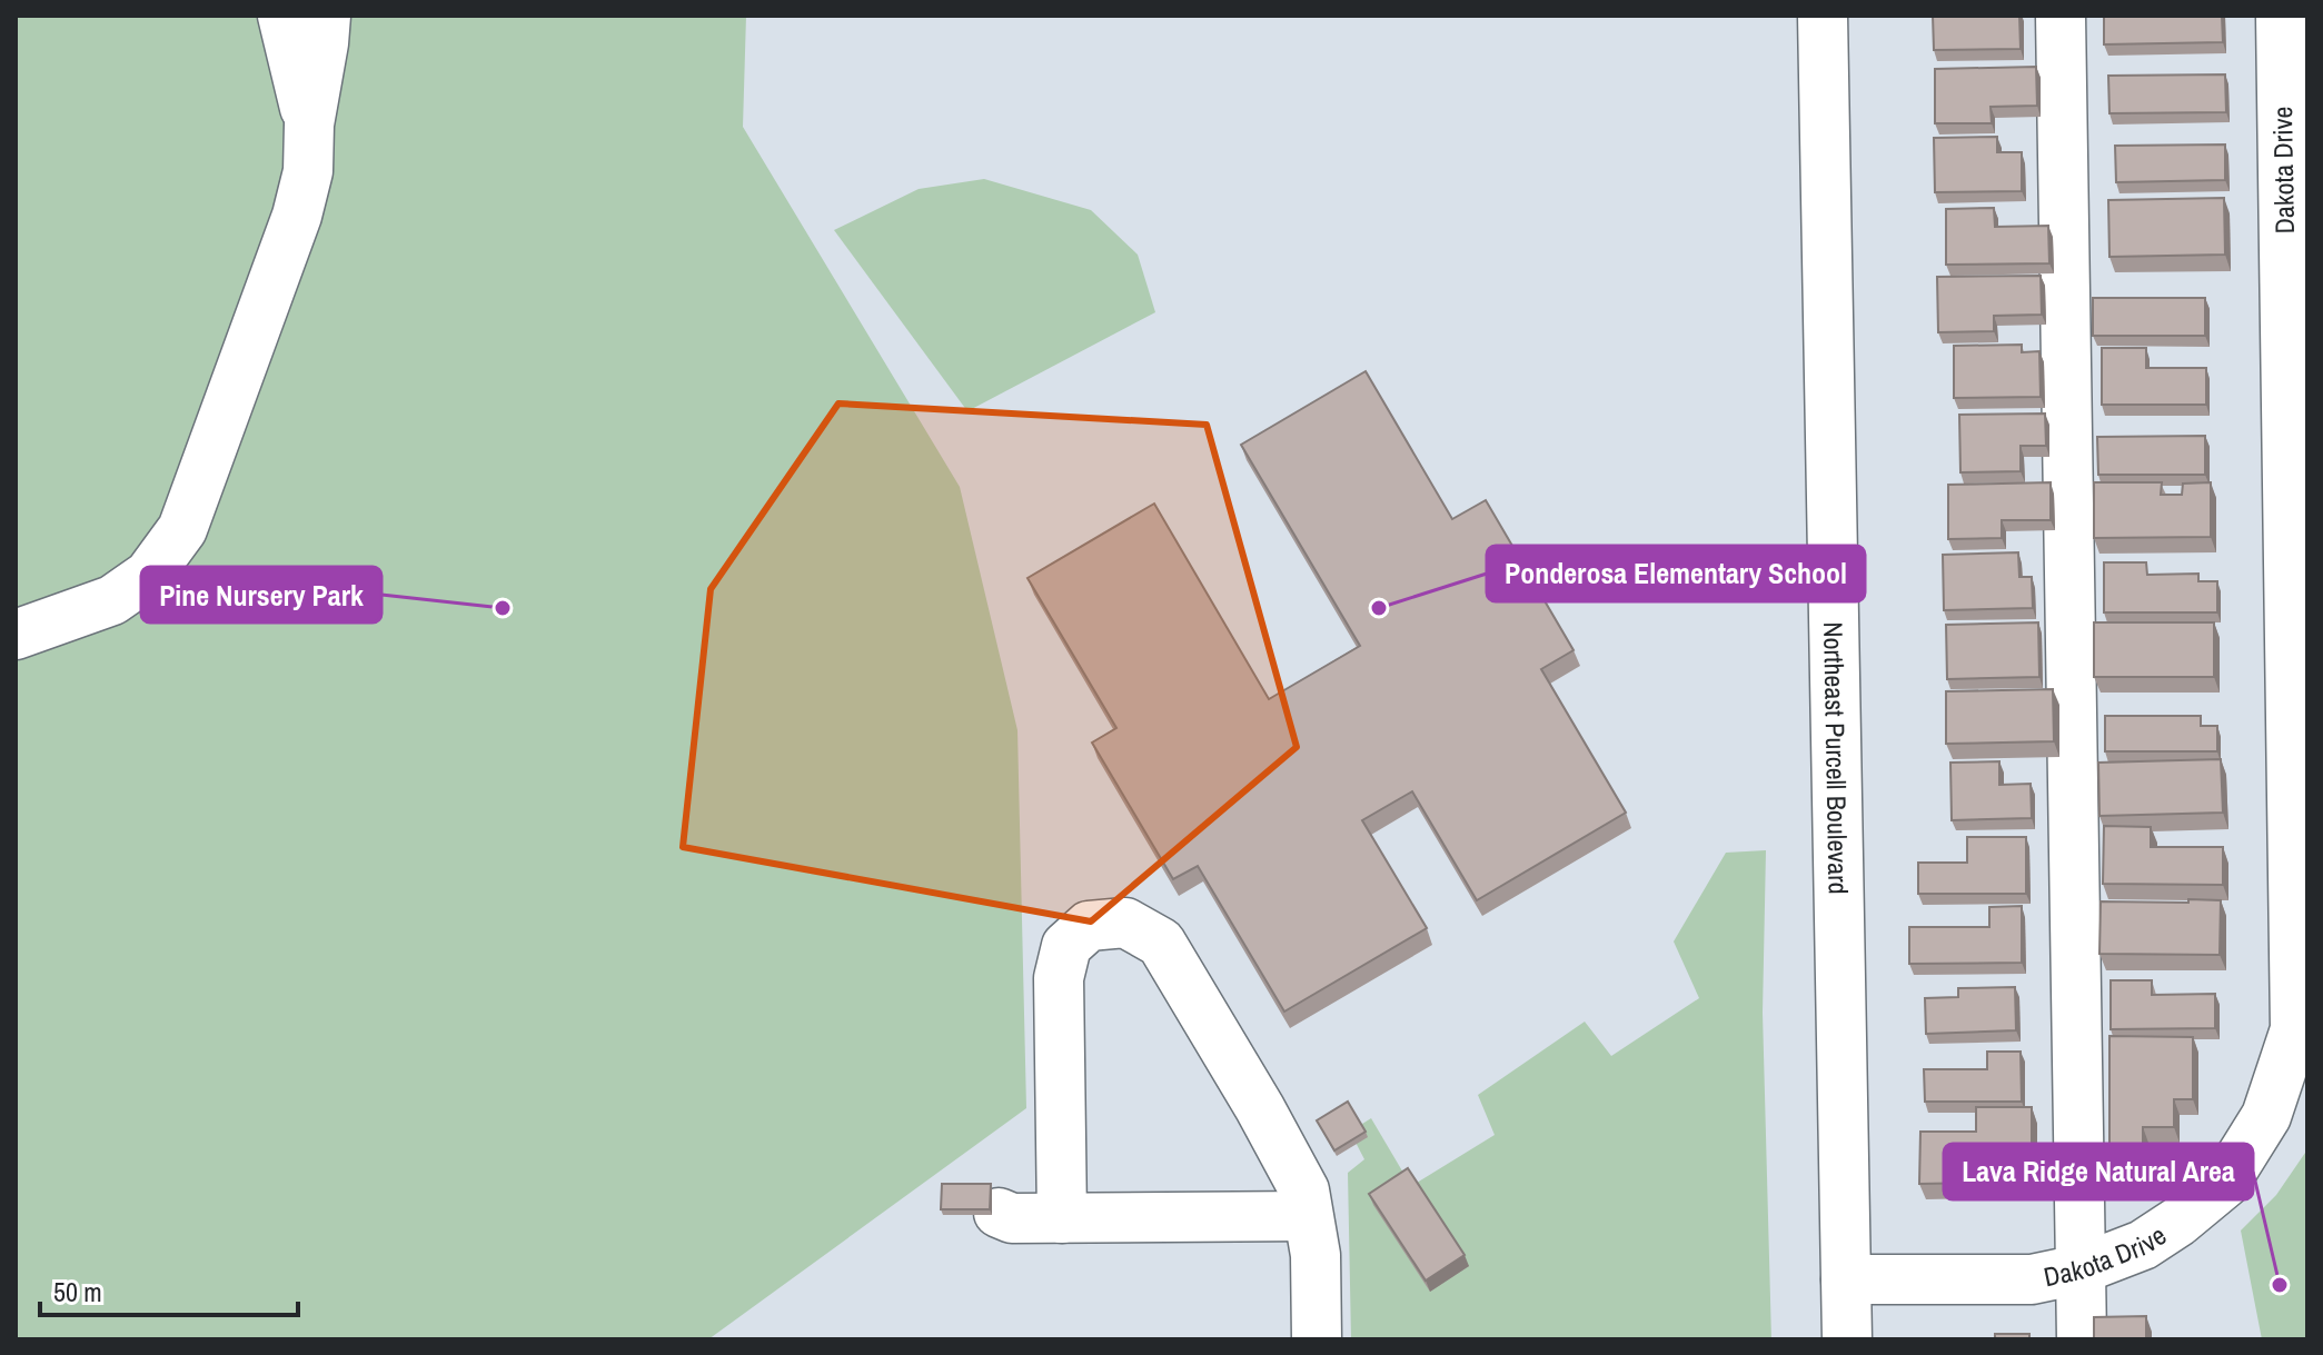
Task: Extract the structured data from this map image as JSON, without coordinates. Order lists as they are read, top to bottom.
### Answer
{
  "streets": {
    "street": ["Dakota Drive", "Northeast Purcell Boulevard"]
  },
  "crossings": [
    ["Dakota Drive", "Northeast Purcell Boulevard"]
  ],
  "places": ["Pine Nursery Park", "Ponderosa Elementary School", "Lava Ridge Natural Area"],
  "scale_bar": "50 m"
}
